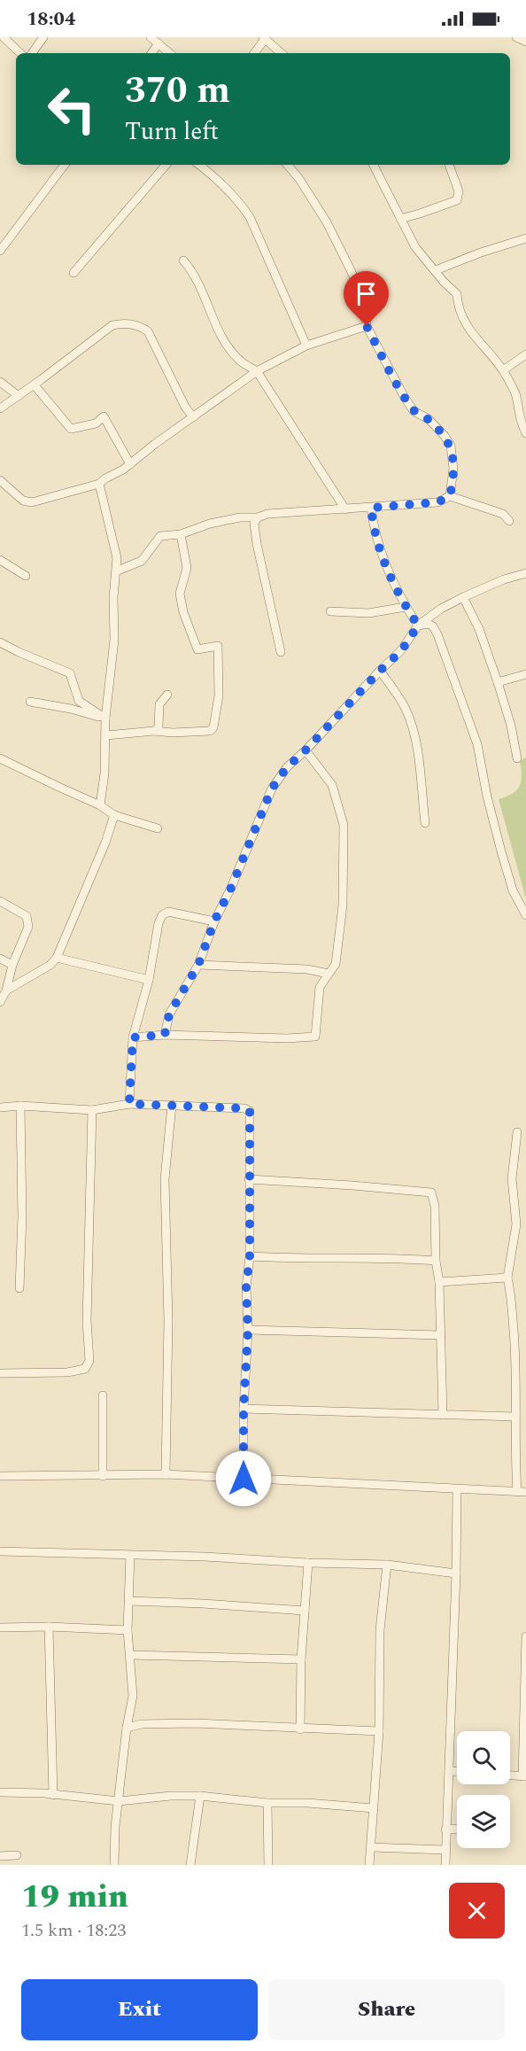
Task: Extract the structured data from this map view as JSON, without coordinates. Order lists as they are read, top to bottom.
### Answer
{
  "page": {
    "status": "18:04",
    "turn": ["370 m", "Turn left"],
    "heading": ["19 min", "1.5 km · 18:23"],
    "buttons": ["Exit", "Share"]
  }
}
